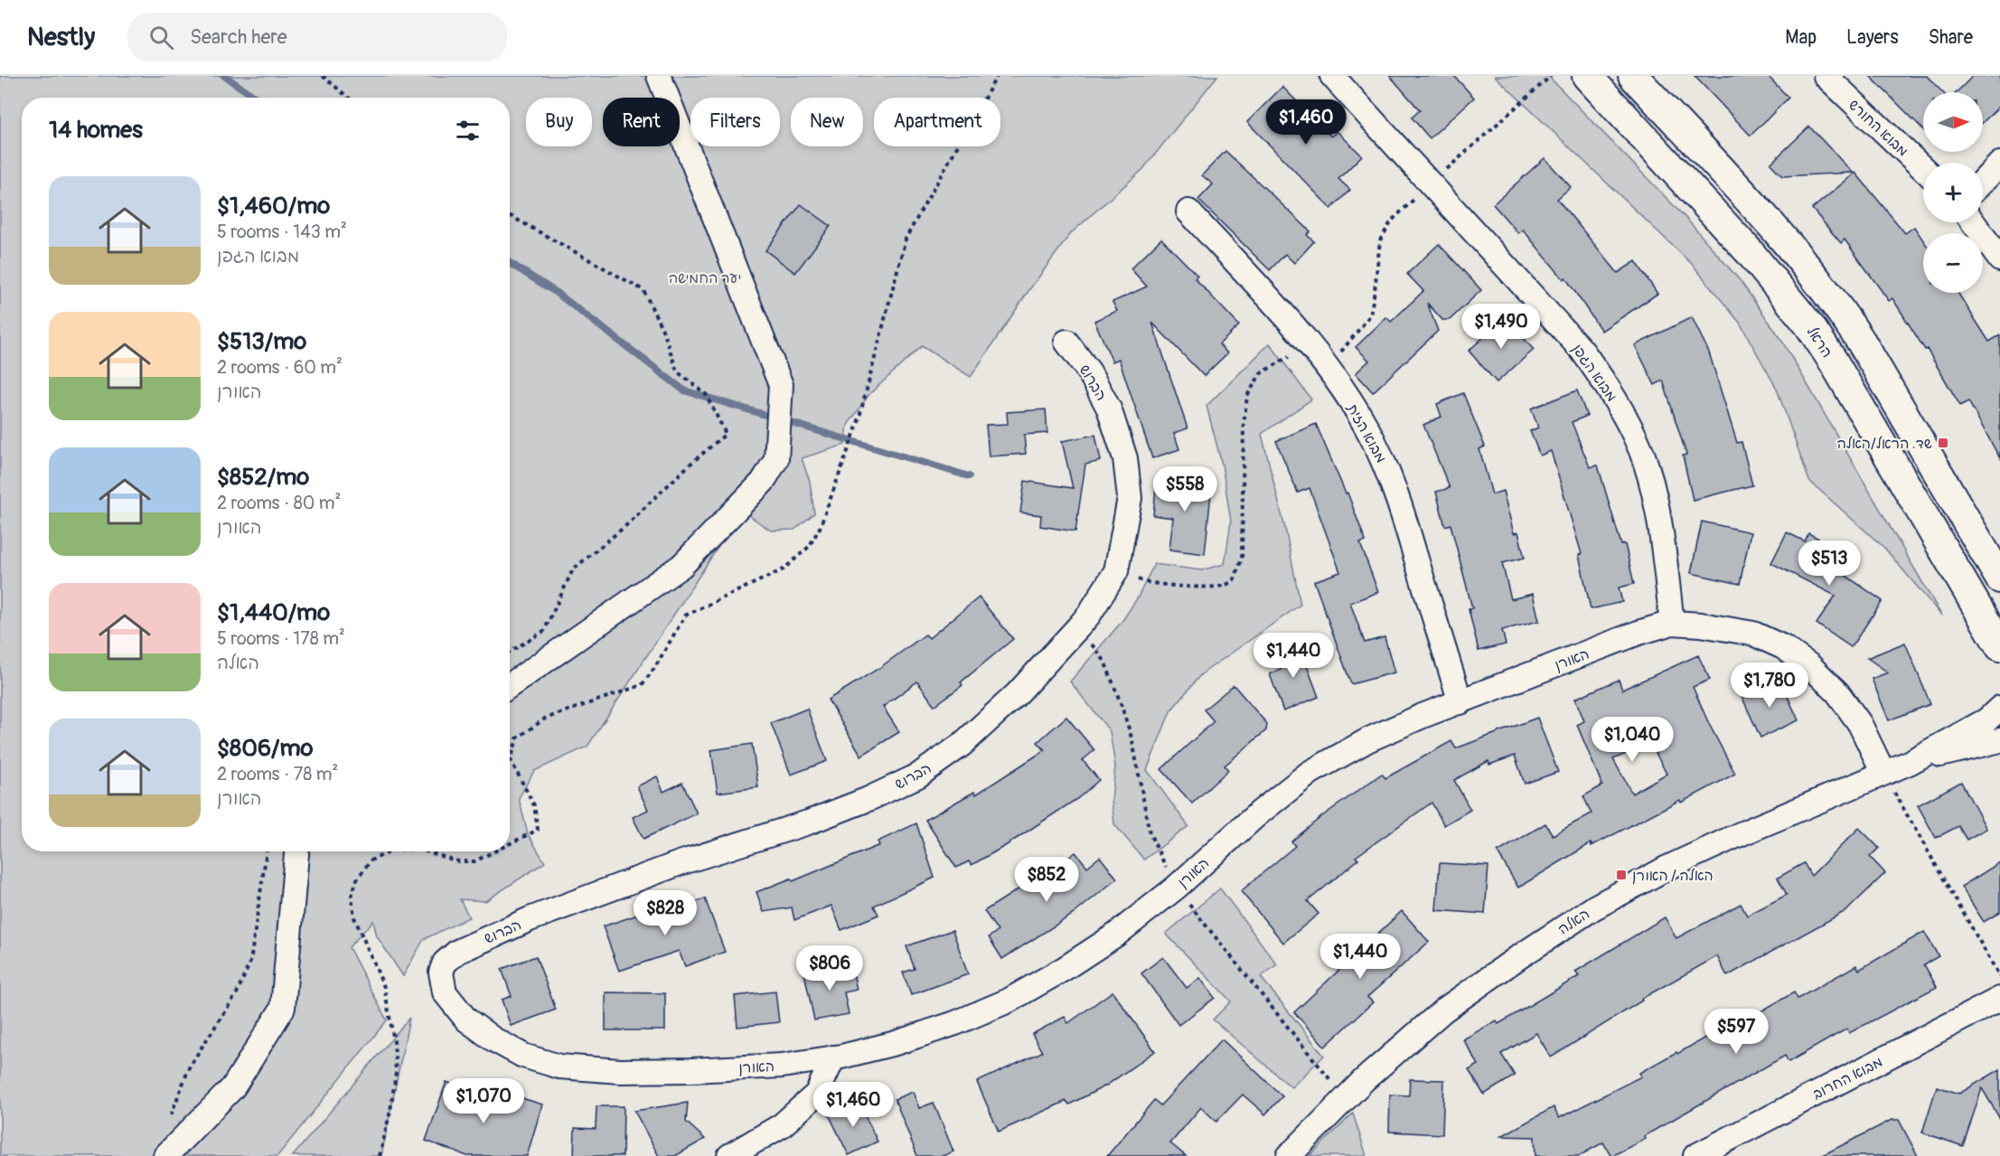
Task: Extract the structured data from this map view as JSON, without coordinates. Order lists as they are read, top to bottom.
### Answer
{
  "streets": {
    "main road": ["הראל"],
    "street": [
      "מבוא החורש",
      "מבוא הגפן",
      "הברוש",
      "מבוא הזית",
      "האורן",
      "האלה",
      "מבוא החרוב"
    ]
  },
  "crossings": [
    ["מבוא הגפן", "האורן"],
    ["הברוש", "האורן"],
    ["מבוא הזית", "האורן"],
    ["האורן", "האלה"]
  ],
  "parks": ["יער החמישה"],
  "places": {
    "transit": ["שד. הראל/האלה", "האלה / האורן"]
  },
  "north": "right",
  "page": {
    "header": "Nestly",
    "search": "Search here",
    "nav": ["Map", "Layers", "Share"],
    "map_buttons": ["+", "−"],
    "chip": [
      "Buy",
      "Rent",
      "Filters",
      "New",
      "Apartment"
    ],
    "heading": "14 homes",
    "price": [
      "$1,460",
      "$1,490",
      "$558",
      "$513",
      "$1,440",
      "$1,780",
      "$1,040",
      "$852",
      "$828",
      "$1,440",
      "$806",
      "$597",
      "$1,070",
      "$1,460"
    ],
    "list": [
      {
        "name": "$1,460/mo",
        "note": "5 rooms · 143 m² · מבוא הגפן"
      },
      {
        "name": "$513/mo",
        "note": "2 rooms · 60 m² · האורן"
      },
      {
        "name": "$852/mo",
        "note": "2 rooms · 80 m² · האורן"
      },
      {
        "name": "$1,440/mo",
        "note": "5 rooms · 178 m² · האלה"
      },
      {
        "name": "$806/mo",
        "note": "2 rooms · 78 m² · האורן"
      }
    ]
  }
}
